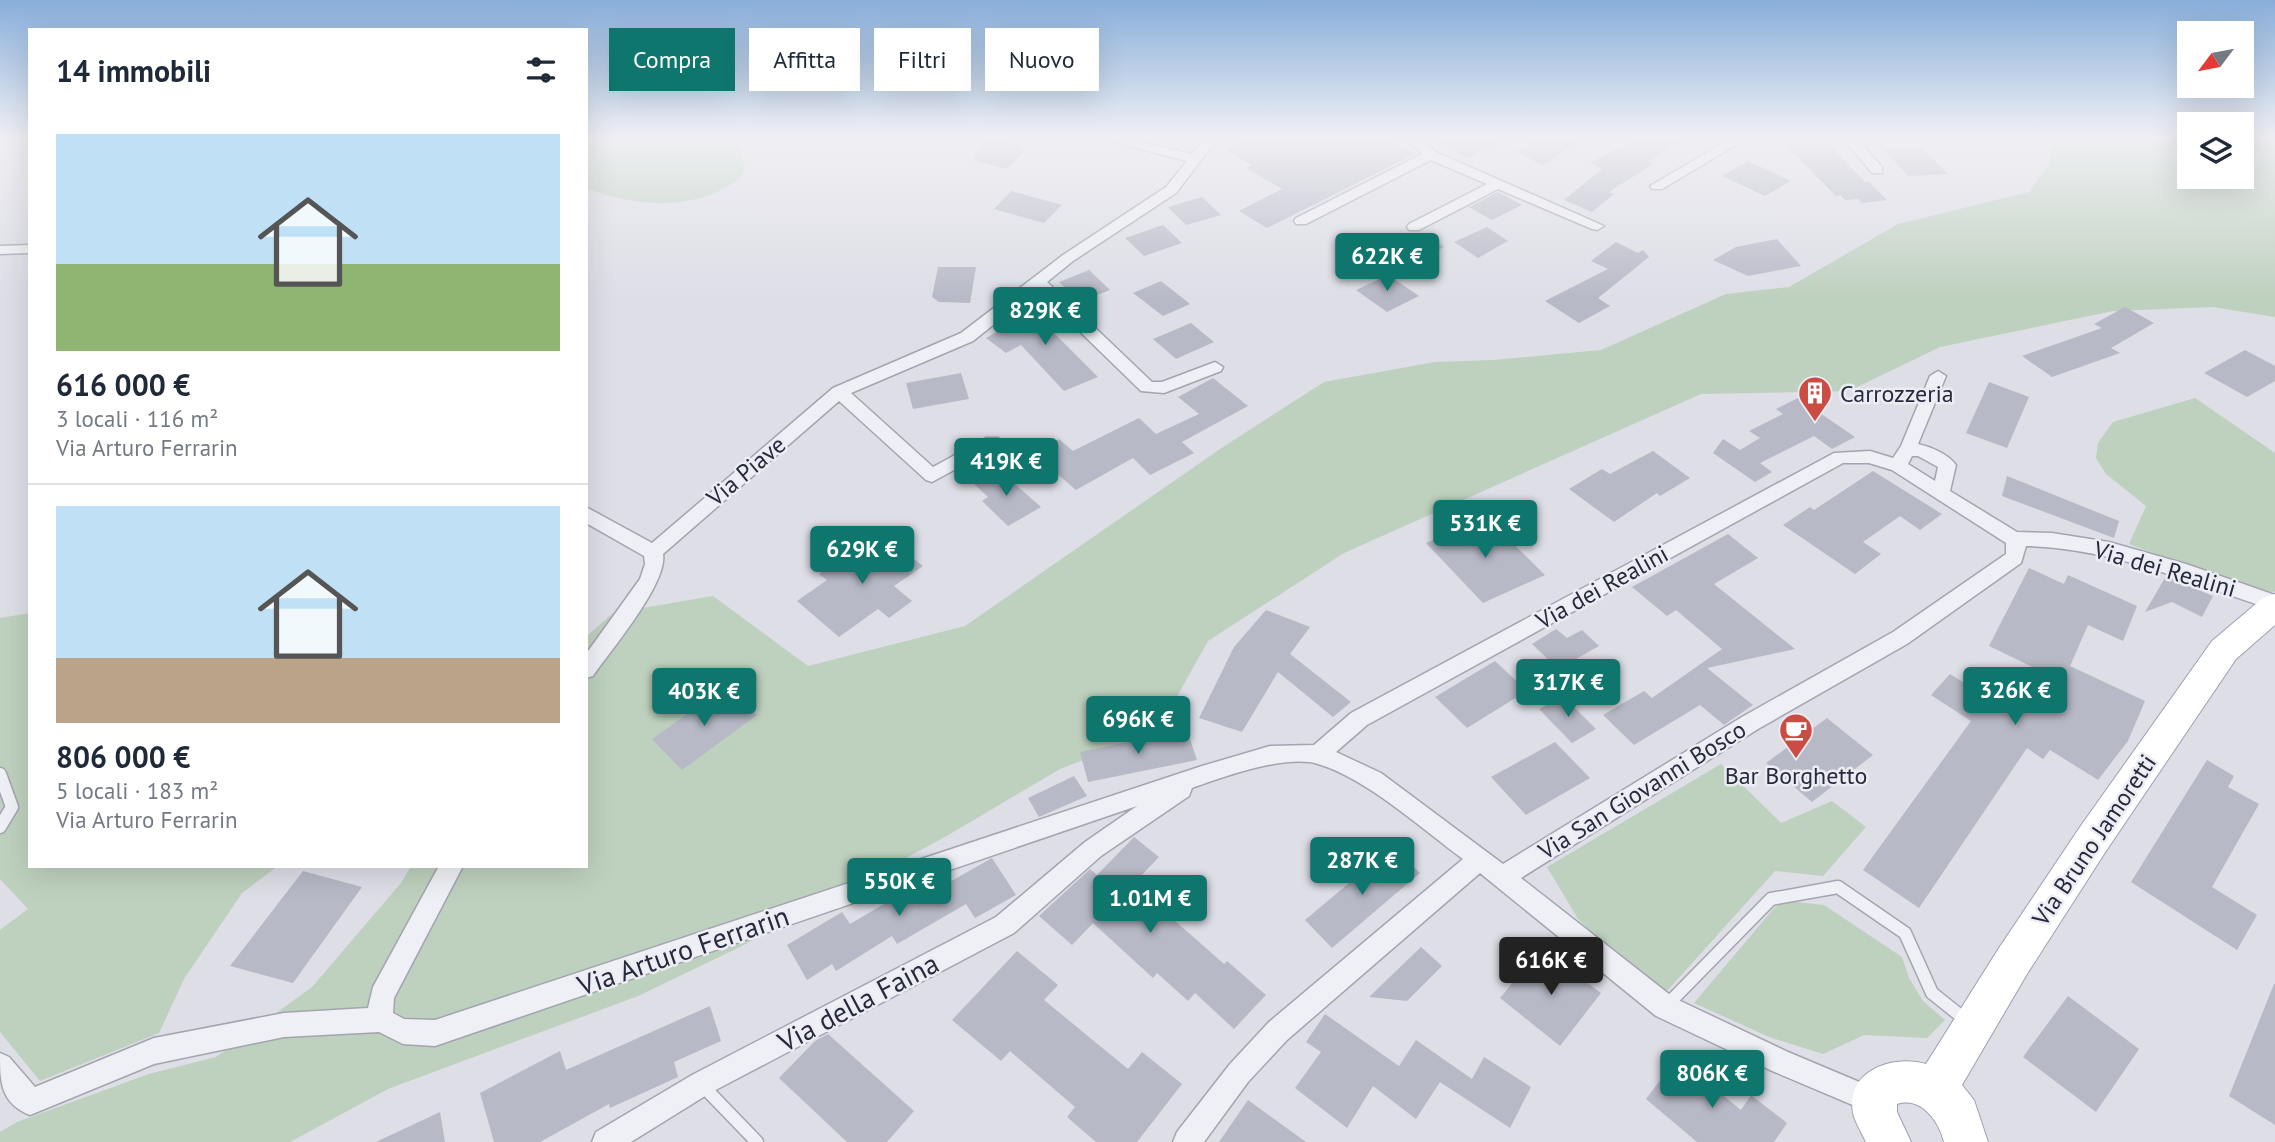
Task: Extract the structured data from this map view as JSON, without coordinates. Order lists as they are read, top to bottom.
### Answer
{
  "streets": {
    "main road": ["Via Bruno Jamoretti"],
    "street": [
      "Via Piave",
      "Via dei Realini",
      "Via San Giovanni Bosco",
      "Via Arturo Ferrarin",
      "Via della Faina"
    ]
  },
  "crossings": [
    ["Via dei Realini", "Via San Giovanni Bosco"],
    ["Via dei Realini", "Via Bruno Jamoretti"],
    ["Via dei Realini", "Via Arturo Ferrarin"],
    ["Via San Giovanni Bosco", "Via Arturo Ferrarin"],
    ["Via Arturo Ferrarin", "Via della Faina"]
  ],
  "places": {
    "building": ["Carrozzeria"],
    "cafe": ["Bar Borghetto"]
  },
  "north": "bottom left",
  "page": {
    "chip": [
      "Compra",
      "Affitta",
      "Filtri",
      "Nuovo"
    ],
    "heading": "14 immobili",
    "list": [
      {
        "name": "616 000 €",
        "note": "3 locali · 116 m² · Via Arturo Ferrarin"
      },
      {
        "name": "806 000 €",
        "note": "5 locali · 183 m² · Via Arturo Ferrarin"
      }
    ],
    "price": [
      "622K €",
      "829K €",
      "419K €",
      "531K €",
      "629K €",
      "317K €",
      "326K €",
      "403K €",
      "696K €",
      "287K €",
      "550K €",
      "1.01M €",
      "616K €",
      "806K €"
    ]
  }
}
